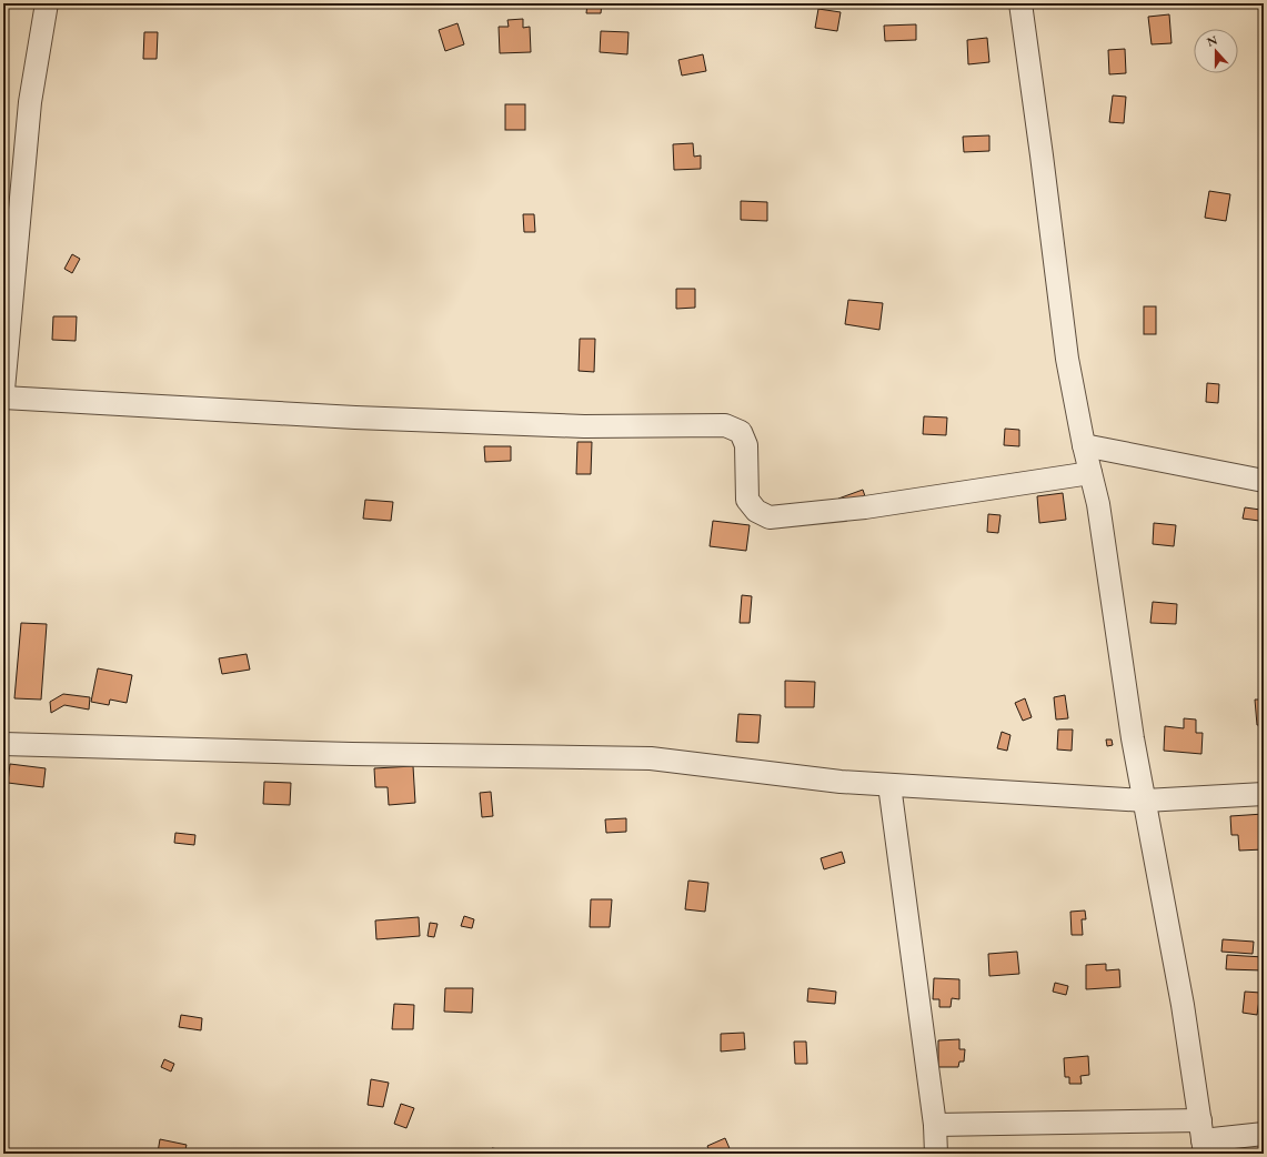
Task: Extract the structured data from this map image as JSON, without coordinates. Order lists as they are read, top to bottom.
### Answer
{
  "north": "top"
}
